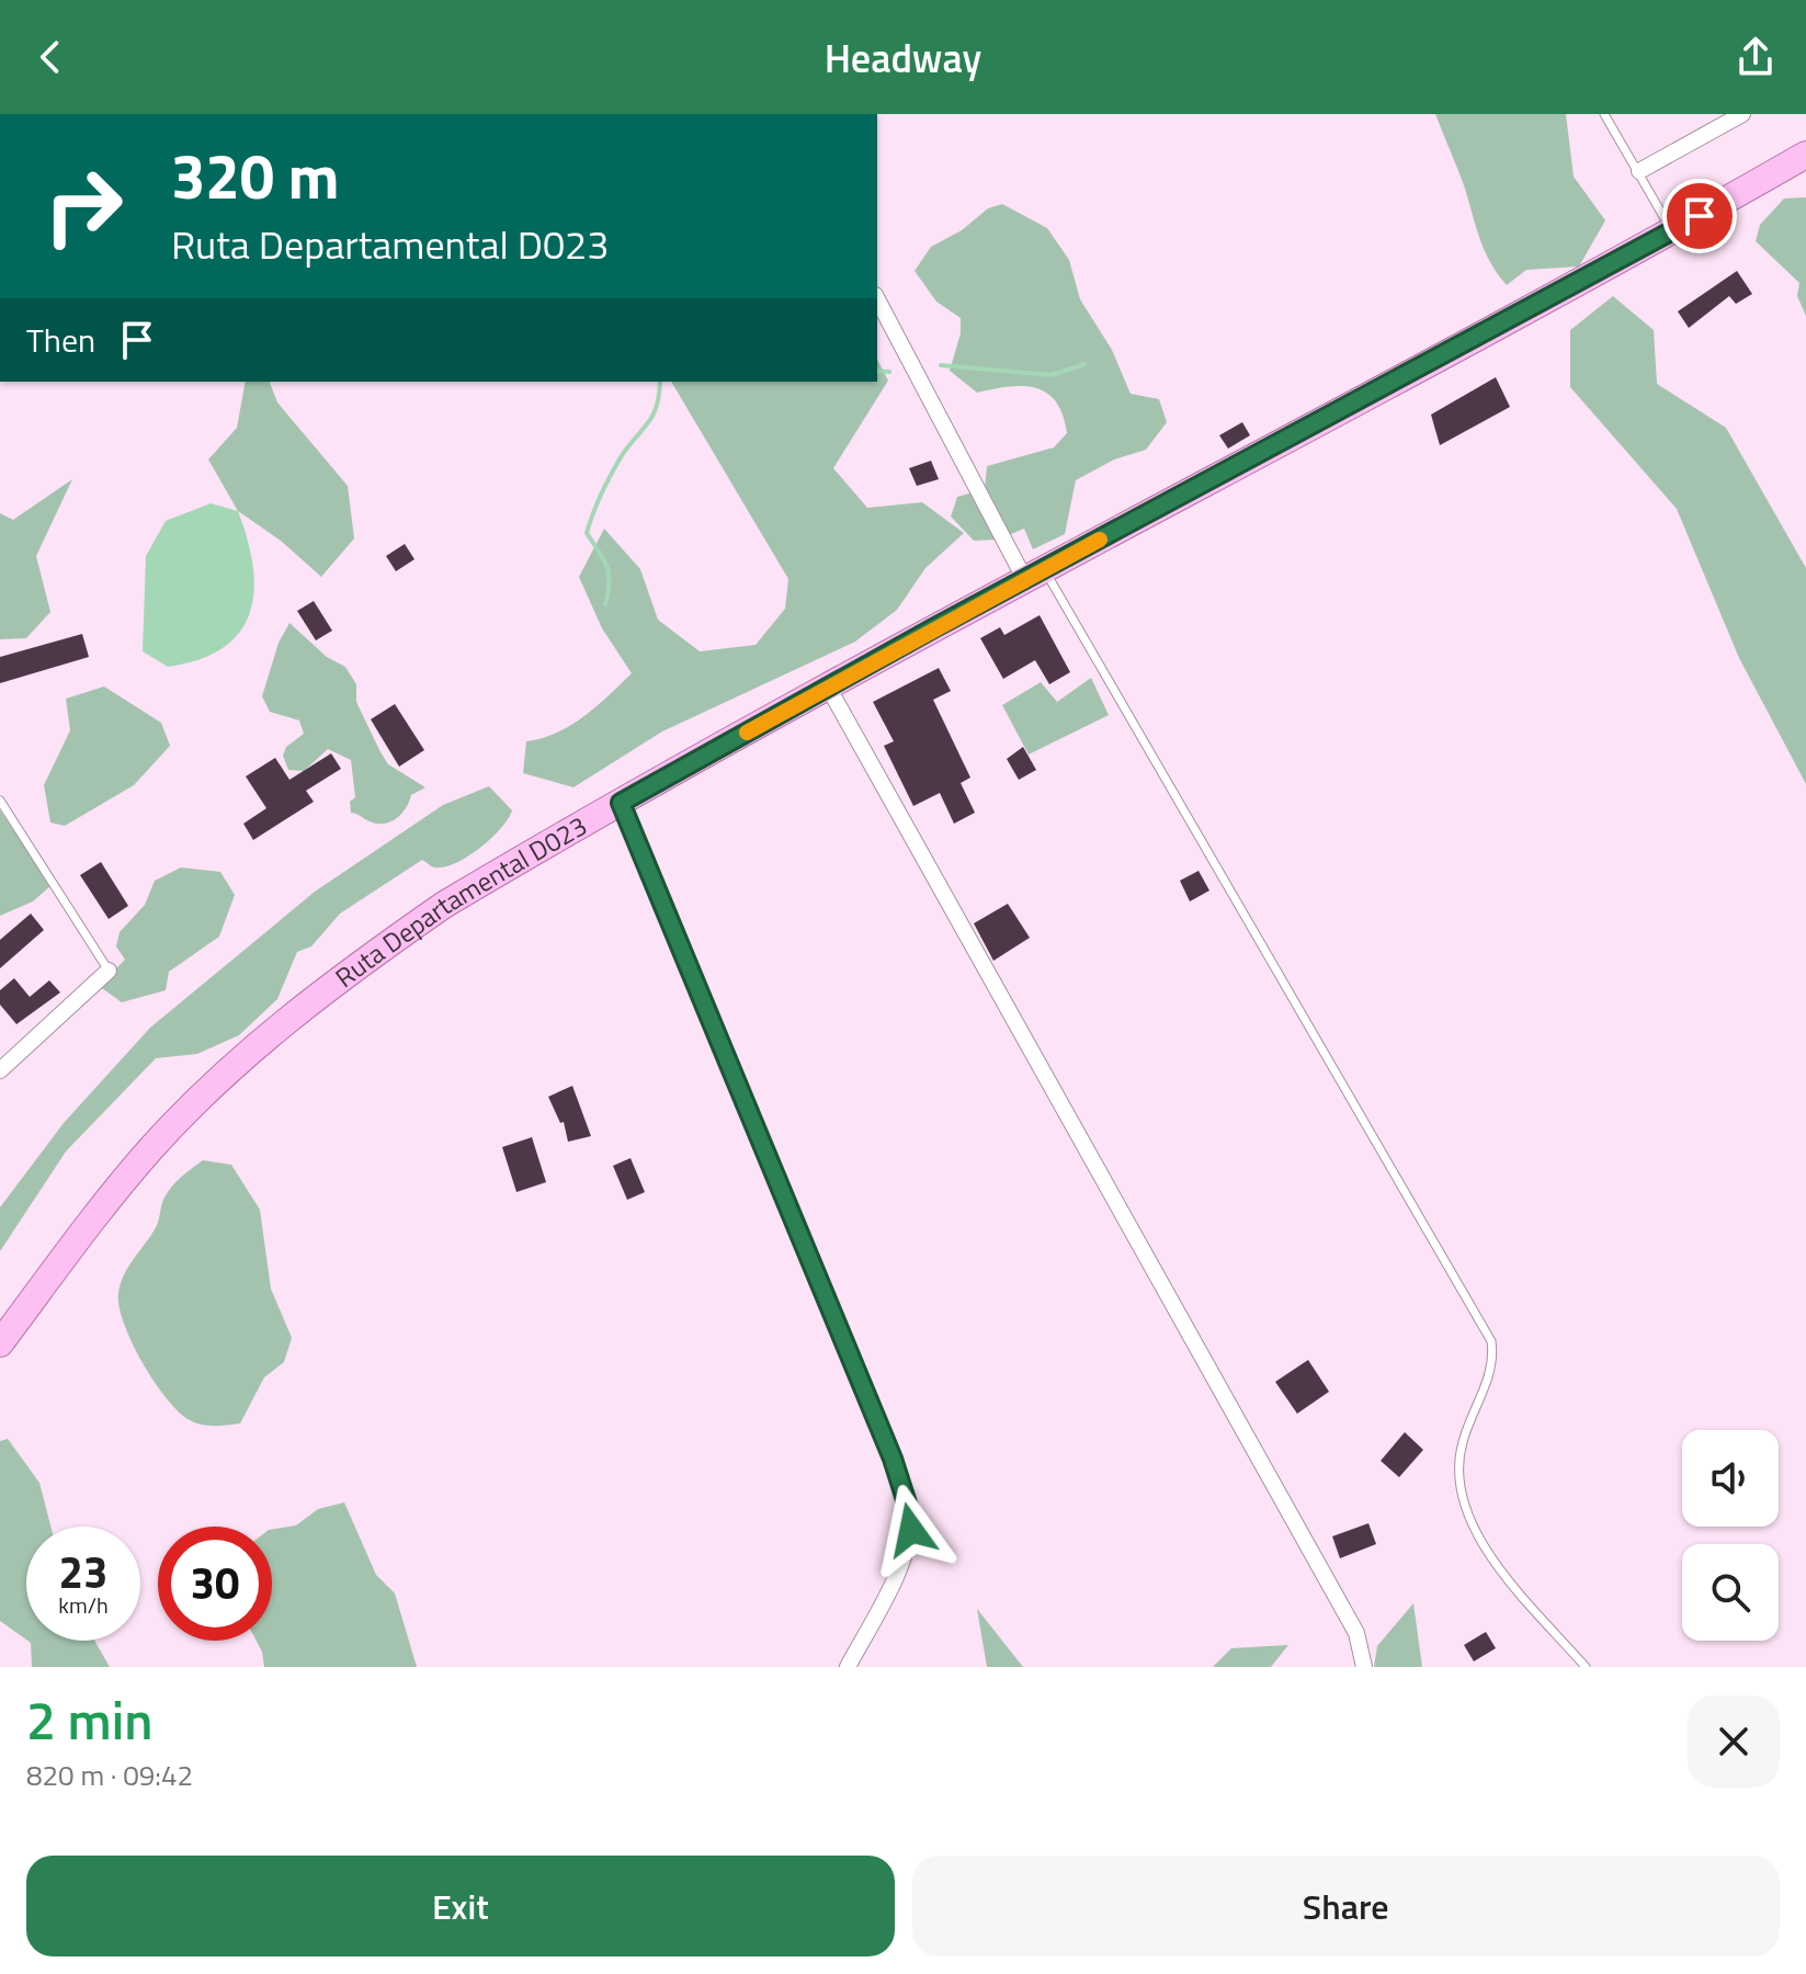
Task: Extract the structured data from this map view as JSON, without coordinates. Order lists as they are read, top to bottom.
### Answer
{
  "streets": {
    "main road": ["Ruta Departamental D023"]
  },
  "page": {
    "header": "Headway",
    "turn": ["320 m", "Ruta Departamental D023"],
    "then": "Then",
    "speed": "23 km/h",
    "limit": "30",
    "heading": ["2 min", "820 m · 09:42"],
    "buttons": ["Exit", "Share"]
  }
}
